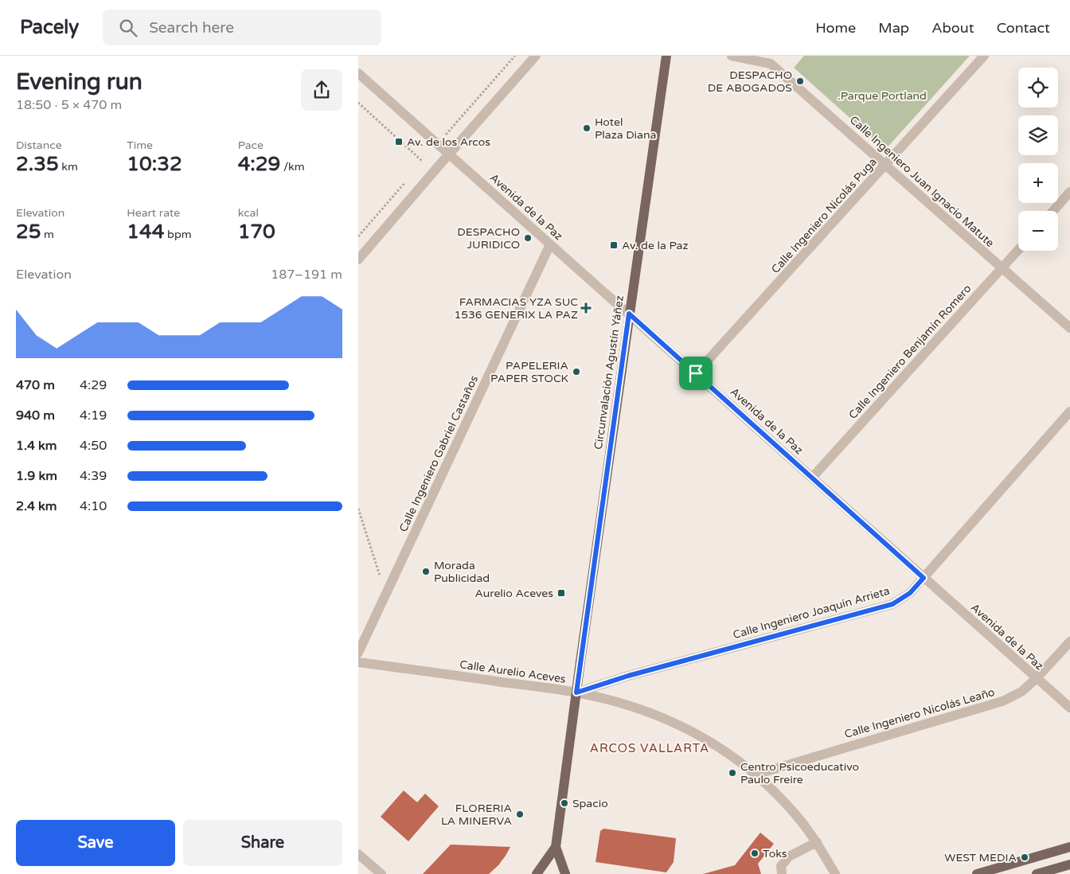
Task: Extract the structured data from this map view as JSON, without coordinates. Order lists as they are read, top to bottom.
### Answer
{
  "streets": {
    "main road": ["Circunvalación Agustín Yáñez"],
    "street": [
      "Calle Ingeniero Juan Ignacio Matute",
      "Avenida de la Paz",
      "Calle Ingeniero Nicolás Puga",
      "Calle Ingeniero Benjamín Romero",
      "Calle Ingeniero Gabriel Castaños",
      "Calle Ingeniero Joaquín Arrieta",
      "Calle Aurelio Aceves",
      "Calle Ingeniero Nicolás Leaño"
    ]
  },
  "crossings": [
    ["Calle Ingeniero Juan Ignacio Matute", "Calle Ingeniero Nicolás Puga"],
    ["Calle Ingeniero Juan Ignacio Matute", "Calle Ingeniero Benjamín Romero"],
    ["Avenida de la Paz", "Calle Ingeniero Nicolás Puga"],
    ["Avenida de la Paz", "Calle Ingeniero Benjamín Romero"],
    ["Avenida de la Paz", "Circunvalación Agustín Yáñez"],
    ["Avenida de la Paz", "Calle Ingeniero Gabriel Castaños"],
    ["Avenida de la Paz", "Calle Ingeniero Joaquín Arrieta"],
    ["Avenida de la Paz", "Calle Ingeniero Nicolás Leaño"],
    ["Circunvalación Agustín Yáñez", "Calle Ingeniero Joaquín Arrieta"],
    ["Circunvalación Agustín Yáñez", "Calle Aurelio Aceves"],
    ["Calle Ingeniero Joaquín Arrieta", "Calle Aurelio Aceves"],
    ["Calle Aurelio Aceves", "Calle Ingeniero Nicolás Leaño"]
  ],
  "districts": ["ARCOS VALLARTA"],
  "parks": [".Parque Portland"],
  "places": {
    "other": [
      "DESPACHO DE ABOGADOS",
      "Hotel Plaza Diana",
      "DESPACHO JURIDICO",
      "PAPELERIA PAPER STOCK",
      "Morada Publicidad",
      "Centro Psicoeducativo Paulo Freire",
      "Spacio",
      "FLORERIA LA MINERVA",
      "Toks",
      "WEST MEDIA"
    ],
    "transit": ["Av. de los Arcos", "Av. de la Paz", "Aurelio Aceves"],
    "health": ["FARMACIAS YZA SUC 1536 GENERIX LA PAZ"]
  },
  "page": {
    "header": "Pacely",
    "search": "Search here",
    "nav": [
      "Home",
      "Map",
      "About",
      "Contact"
    ],
    "heading": ["Evening run", "18:50 · 5 × 470 m"],
    "map_buttons": ["+", "−"],
    "stats": [
      ["Distance", "2.35 km"],
      ["Time", "10:32"],
      ["Pace", "4:29 /km"],
      ["Elevation", "25 m"],
      ["Heart rate", "144 bpm"],
      ["kcal", "170"]
    ],
    "chart": ["Elevation", "187–191 m"],
    "list": [
      {
        "name": "470 m",
        "note": "4:29"
      },
      {
        "name": "940 m",
        "note": "4:19"
      },
      {
        "name": "1.4 km",
        "note": "4:50"
      },
      {
        "name": "1.9 km",
        "note": "4:39"
      },
      {
        "name": "2.4 km",
        "note": "4:10"
      }
    ],
    "buttons": ["Save", "Share"]
  }
}
